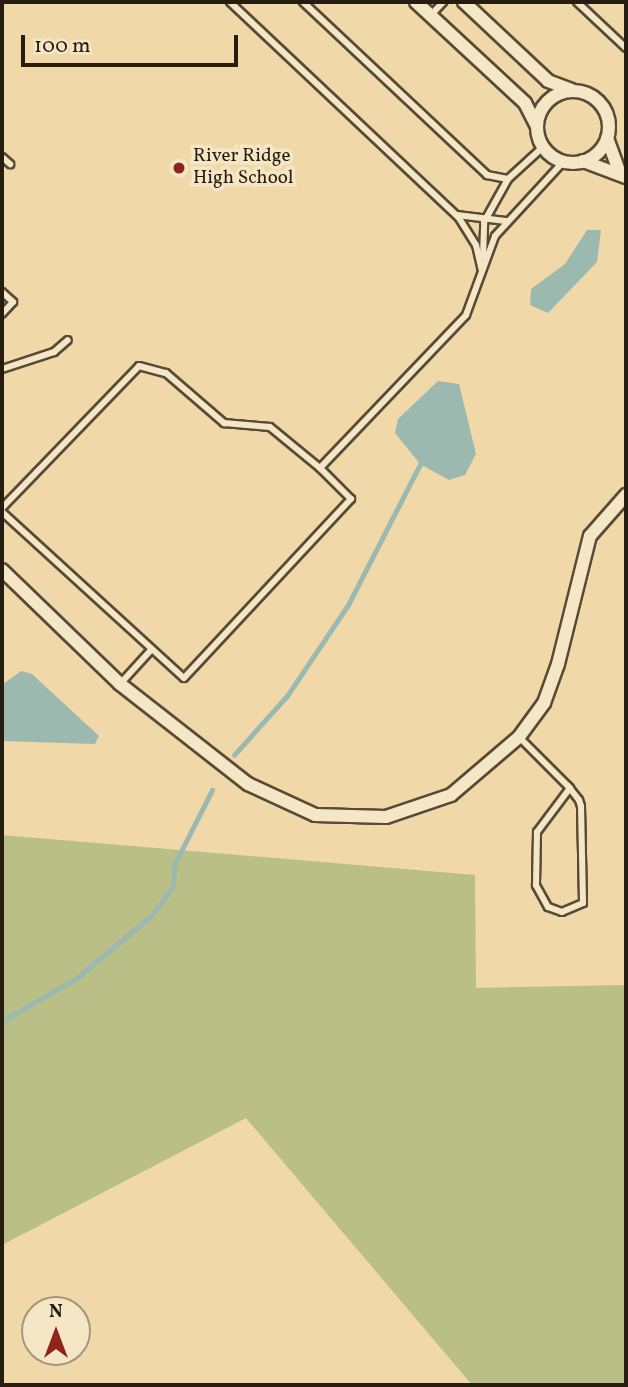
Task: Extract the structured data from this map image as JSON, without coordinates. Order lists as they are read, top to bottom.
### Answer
{
  "places": ["River Ridge High School"],
  "scale_bar": "100 m",
  "north": "top"
}
